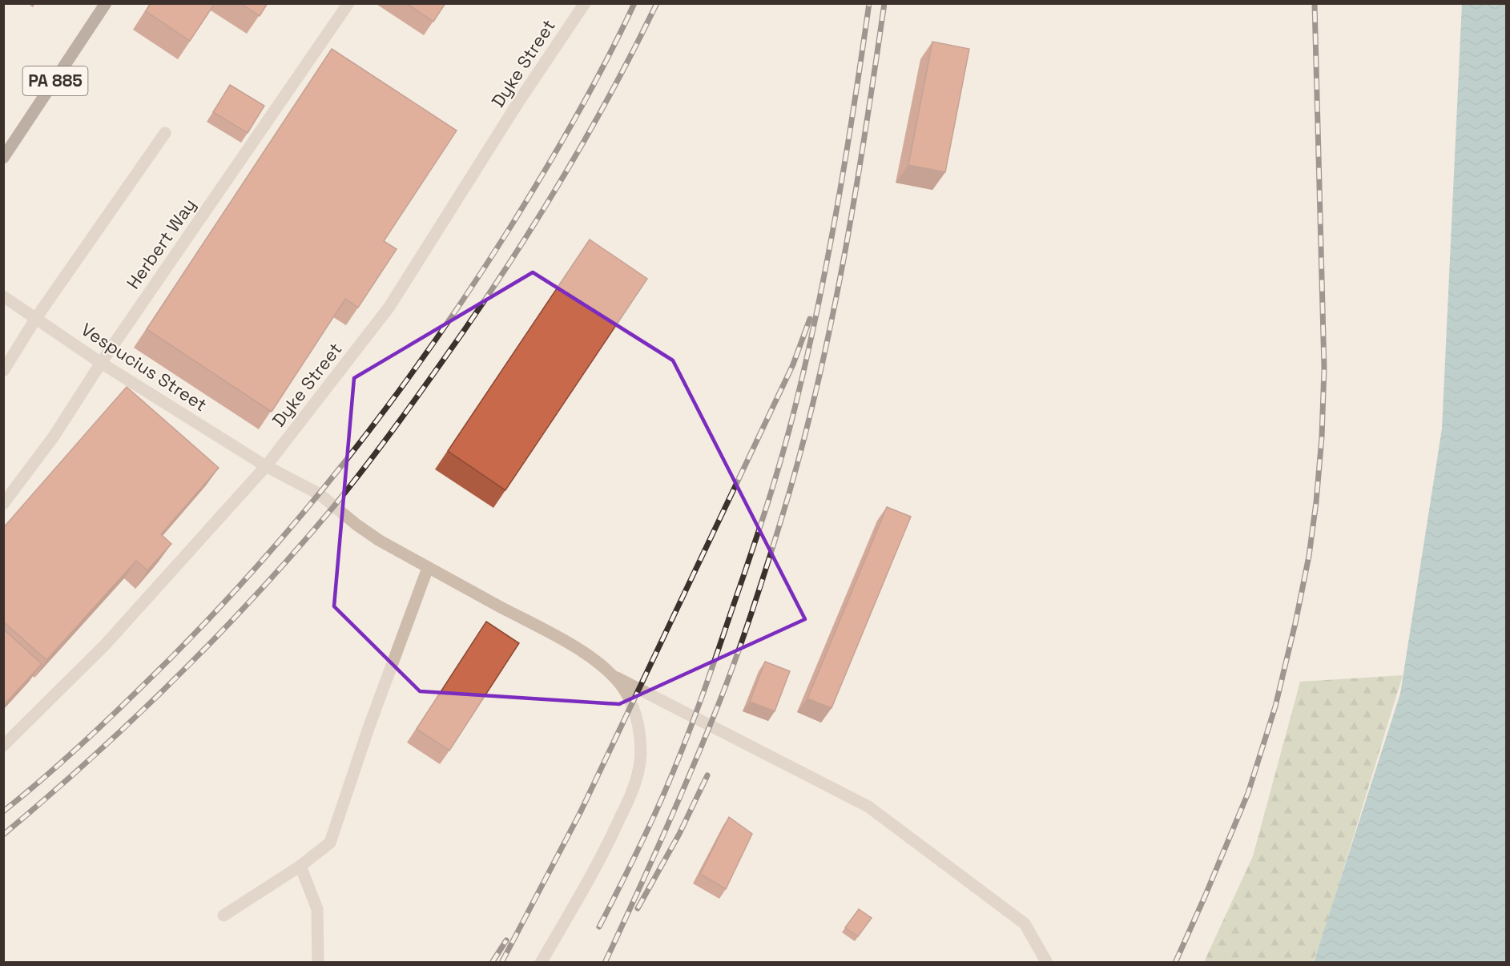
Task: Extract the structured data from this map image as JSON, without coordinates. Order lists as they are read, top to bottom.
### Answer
{
  "streets": {
    "main road": ["PA 885"],
    "street": ["Dyke Street", "Herbert Way", "Vespucius Street"]
  },
  "crossings": [
    ["Dyke Street", "Vespucius Street"],
    ["Herbert Way", "Vespucius Street"]
  ]
}
